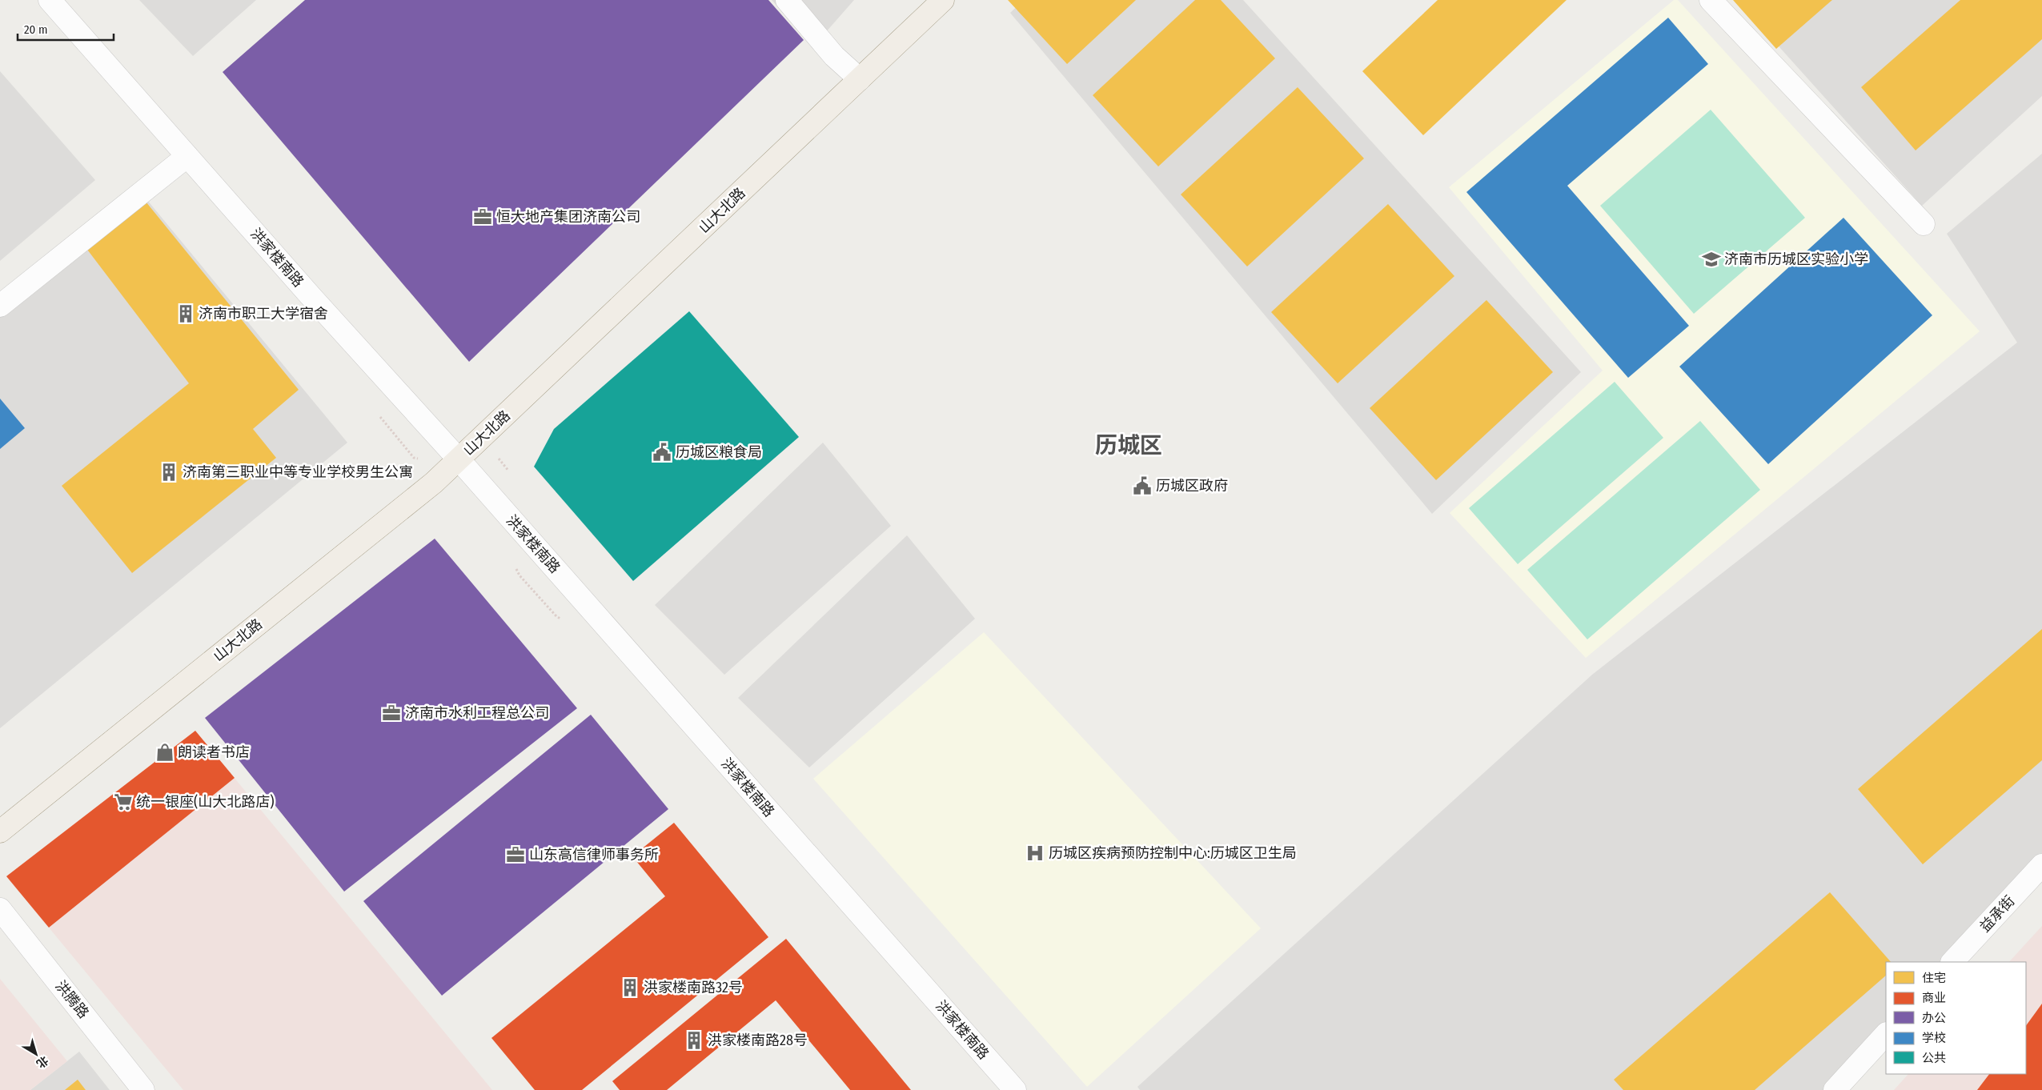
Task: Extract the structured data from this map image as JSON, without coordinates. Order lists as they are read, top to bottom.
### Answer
{
  "streets": {
    "main road": ["山大北路"],
    "street": ["洪家楼南路", "益承街", "洪腾路"]
  },
  "crossings": [
    ["山大北路", "洪家楼南路"]
  ],
  "districts": ["历城区"],
  "places": {
    "office": ["恒大地产集团济南公司", "济南市水利工程总公司", "山东高信律师事务所"],
    "school or university": ["济南市历城区实验小学"],
    "building": [
      "济南市职工大学宿舍",
      "济南第三职业中等专业学校男生公寓",
      "洪家楼南路32号",
      "洪家楼南路28号"
    ],
    "public building": ["历城区粮食局", "历城区政府"],
    "shop": ["朗读者书店"],
    "supermarket": ["统一银座(山大北路店)"],
    "hospital": ["历城区疾病预防控制中心:历城区卫生局"]
  },
  "legend": [
    "住宅",
    "商业",
    "办公",
    "学校",
    "公共"
  ],
  "scale_bar": "20 m",
  "north": "bottom right"
}
